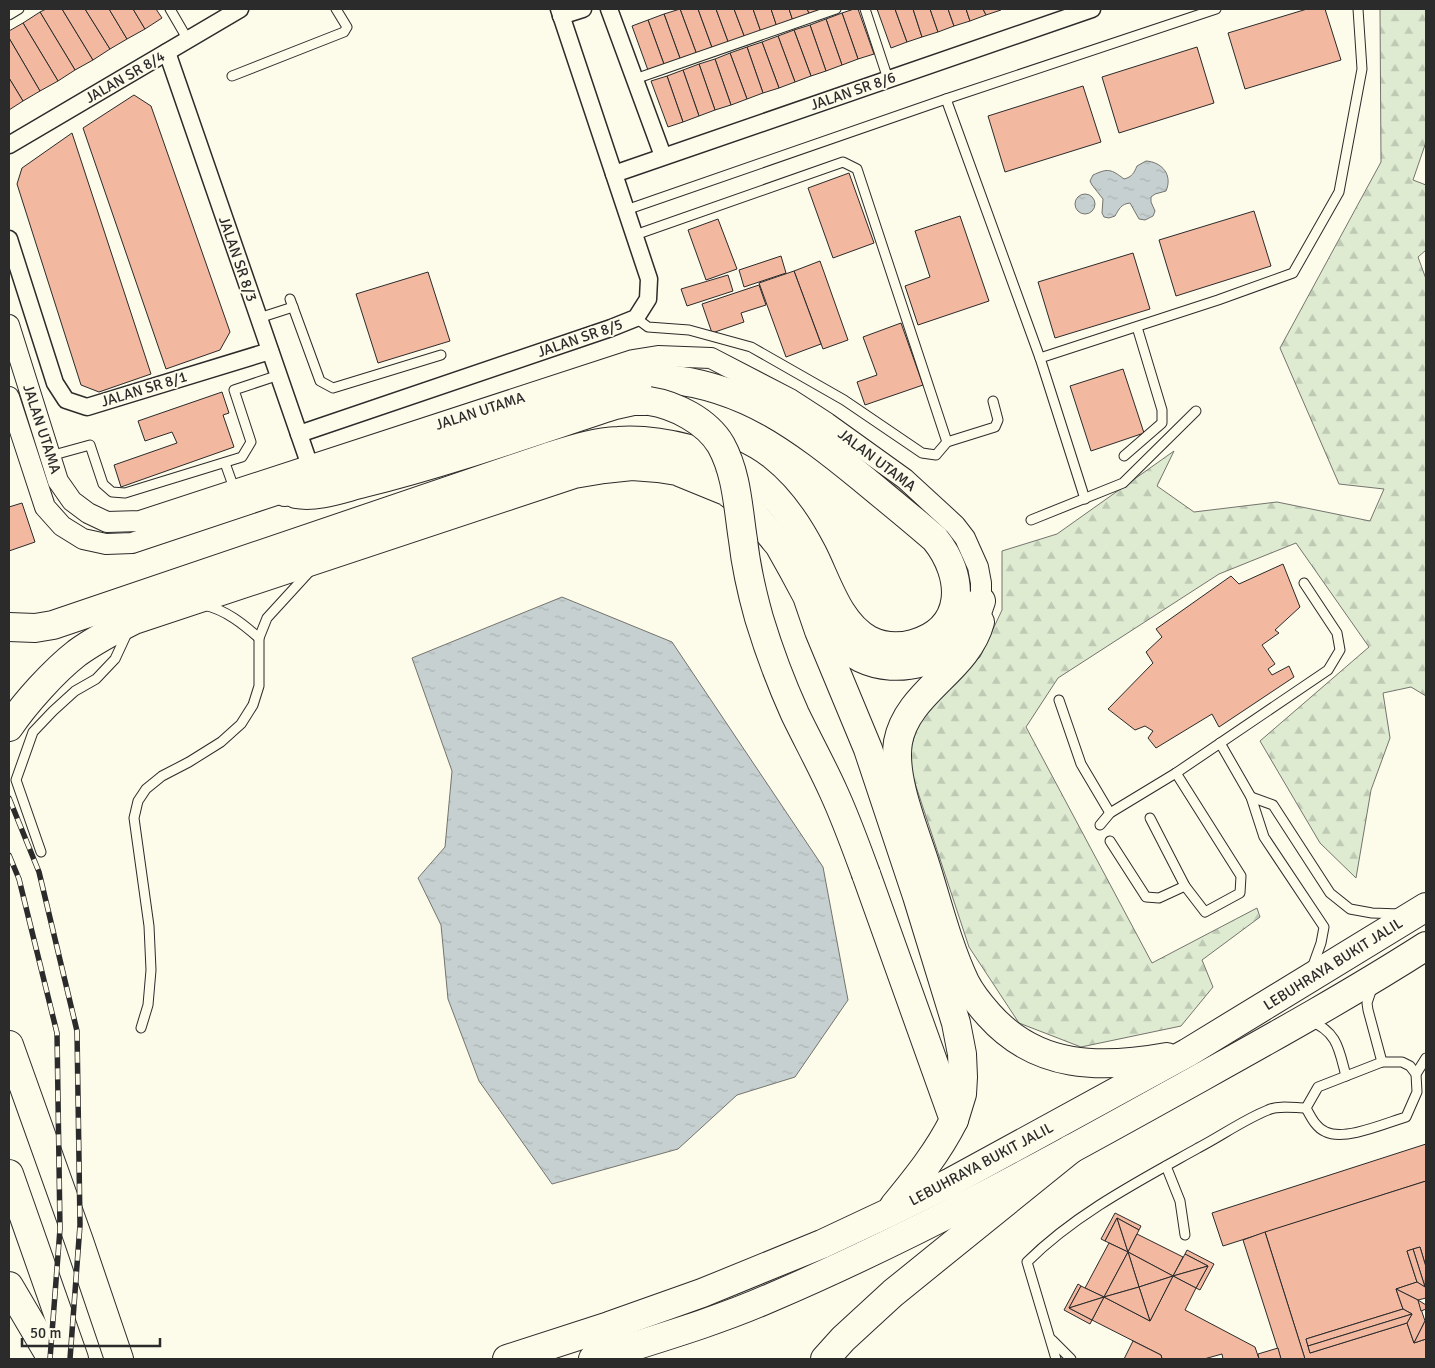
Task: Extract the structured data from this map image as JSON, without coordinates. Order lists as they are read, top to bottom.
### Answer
{
  "streets": {
    "highway": ["LEBUHRAYA BUKIT JALIL"],
    "street": [
      "JALAN SR 8/4",
      "JALAN SR 8/6",
      "JALAN SR 8/3",
      "JALAN SR 8/5",
      "JALAN SR 8/1",
      "JALAN UTAMA"
    ]
  },
  "crossings": [
    ["JALAN SR 8/4", "JALAN SR 8/3"],
    ["JALAN SR 8/6", "JALAN SR 8/5"],
    ["JALAN SR 8/3", "JALAN SR 8/5"],
    ["JALAN SR 8/3", "JALAN SR 8/1"],
    ["JALAN SR 8/3", "JALAN UTAMA"]
  ],
  "scale_bar": "50 m"
}
